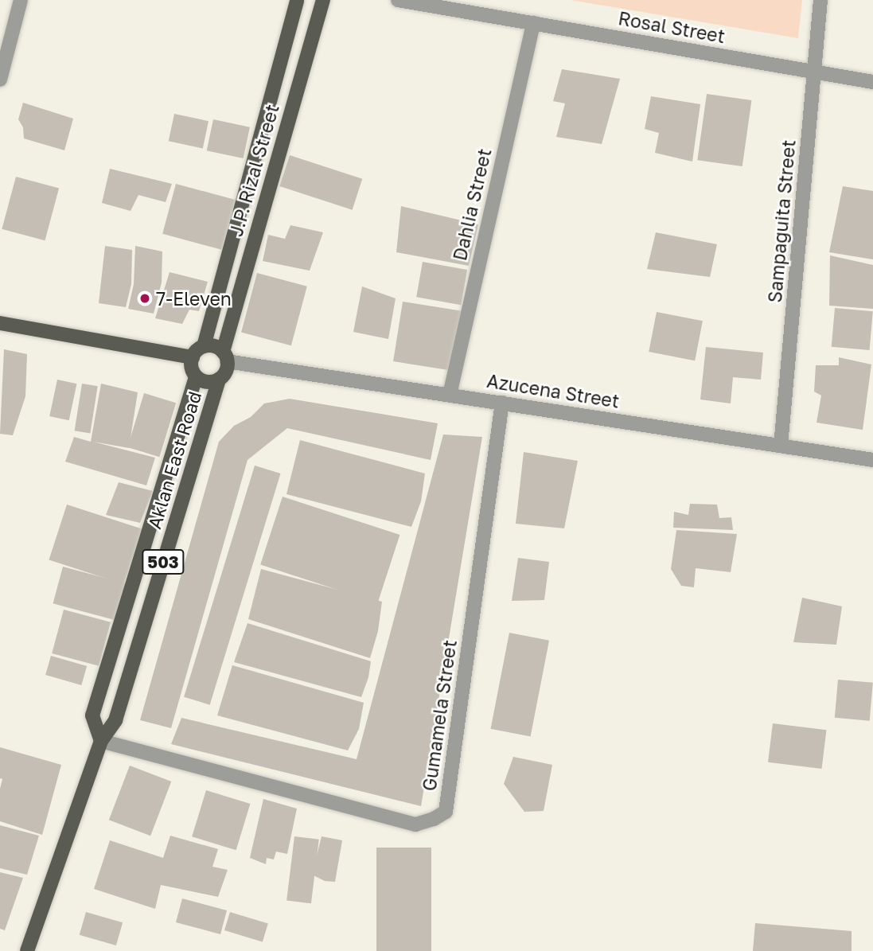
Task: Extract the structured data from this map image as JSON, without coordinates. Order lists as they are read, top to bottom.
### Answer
{
  "streets": {
    "main road": ["J.P. Rizal Street", "Aklan East Road", "503"],
    "street": [
      "Rosal Street",
      "Dahlia Street",
      "Sampaguita Street",
      "Azucena Street",
      "Gumamela Street"
    ]
  },
  "crossings": [
    ["Rosal Street", "Dahlia Street"],
    ["Rosal Street", "Sampaguita Street"],
    ["J.P. Rizal Street", "Azucena Street"],
    ["J.P. Rizal Street", "Aklan East Road"],
    ["Dahlia Street", "Azucena Street"],
    ["Sampaguita Street", "Azucena Street"],
    ["Azucena Street", "Aklan East Road"],
    ["Azucena Street", "Gumamela Street"],
    ["Aklan East Road", "Gumamela Street"]
  ],
  "places": ["7-Eleven"]
}
